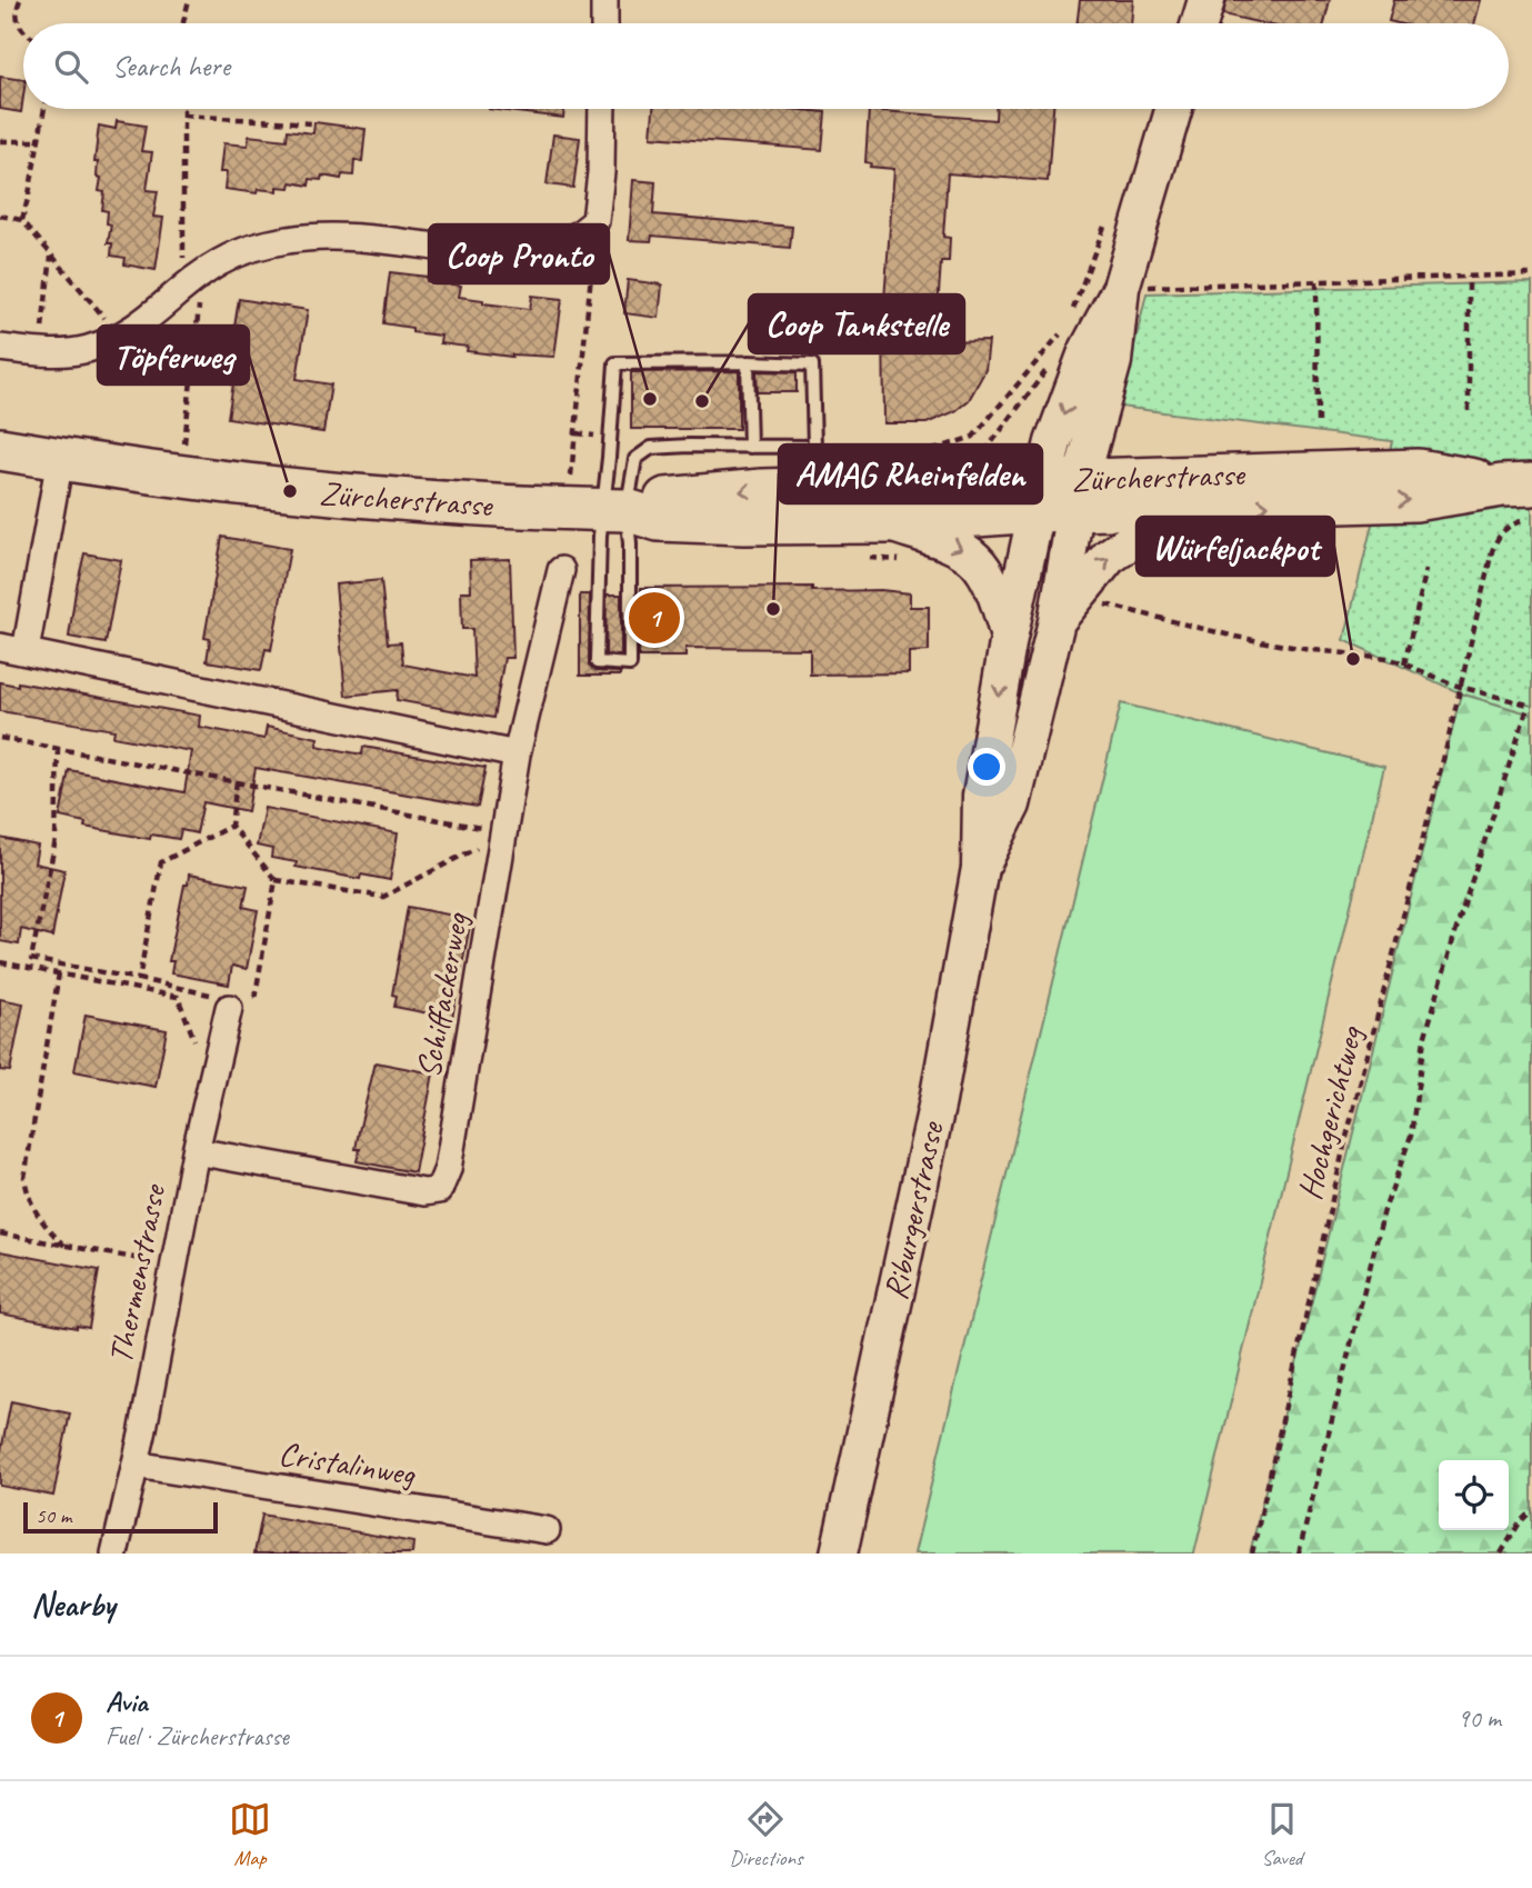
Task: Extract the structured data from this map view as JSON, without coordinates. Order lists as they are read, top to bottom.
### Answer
{
  "streets": {
    "main road": ["Zürcherstrasse", "Riburgerstrasse"],
    "street": ["Schiffackerweg", "Thermenstrasse", "Cristalinweg"],
    "path": ["Hochgerichtweg"]
  },
  "crossings": [
    ["Zürcherstrasse", "Riburgerstrasse"],
    ["Schiffackerweg", "Thermenstrasse"],
    ["Thermenstrasse", "Cristalinweg"]
  ],
  "places": [
    "Coop Pronto",
    "Coop Tankstelle",
    "Töpferweg",
    "AMAG Rheinfelden",
    "Würfeljackpot"
  ],
  "scale_bar": "50 m",
  "page": {
    "search": "Search here",
    "pins": "1",
    "scale": "50 m",
    "heading": "Nearby",
    "list": [
      {
        "mark": "1",
        "name": "Avia",
        "note": "Fuel · Zürcherstrasse",
        "value": "90 m"
      }
    ],
    "nav": ["Map", "Directions", "Saved"]
  }
}
